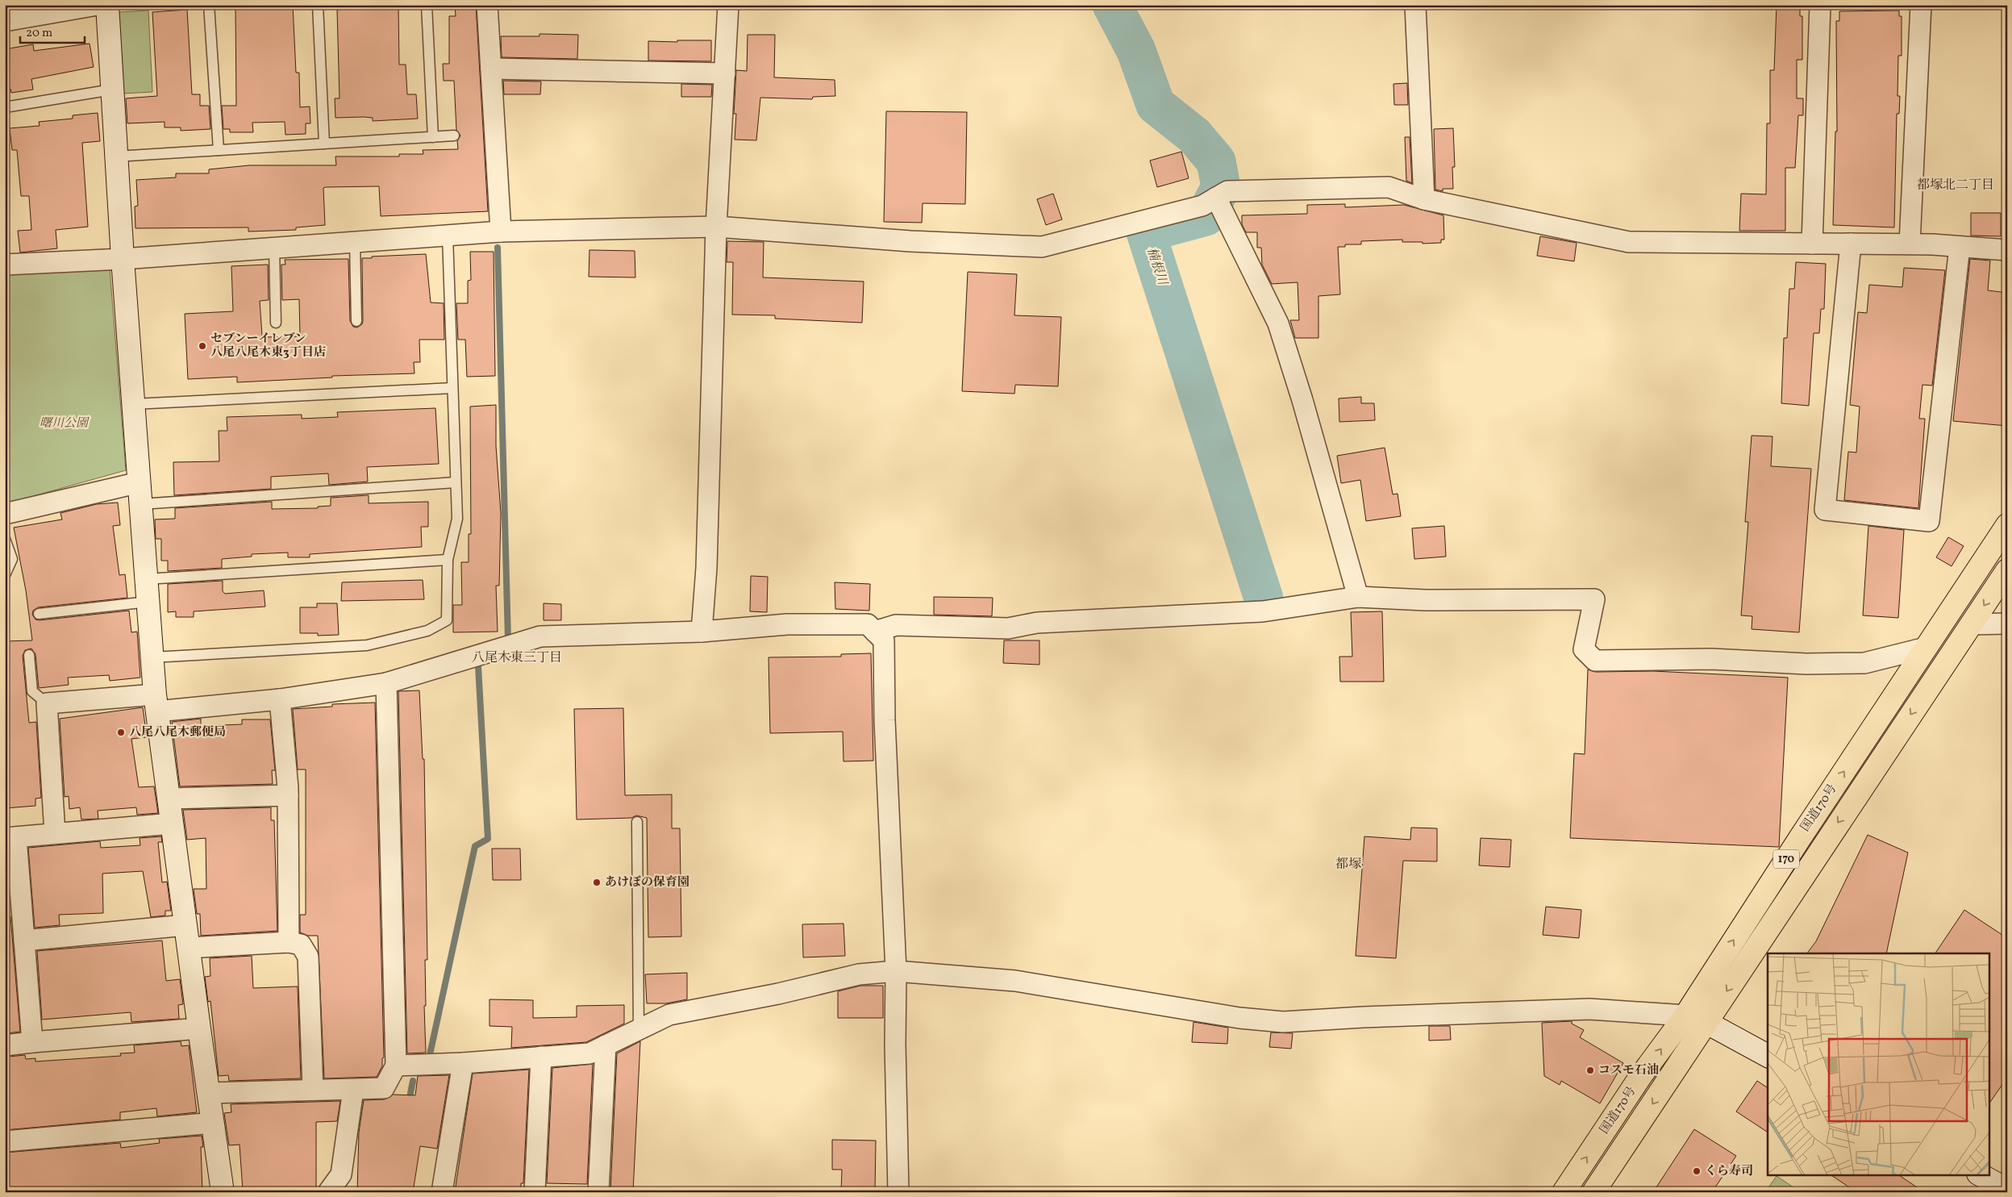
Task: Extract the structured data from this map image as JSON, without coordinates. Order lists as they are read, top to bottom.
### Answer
{
  "streets": {
    "highway": ["国道170号", "170"]
  },
  "districts": ["都塚北二丁目", "八尾木東三丁目", "都塚"],
  "water": ["楠根川"],
  "parks": ["曙川公園"],
  "places": [
    "セブンーイレブン 八尾八尾木東3丁目店",
    "八尾八尾木郵便局",
    "あけぼの保育園",
    "コスモ石油",
    "くら寿司"
  ],
  "scale_bar": "20 m"
}
